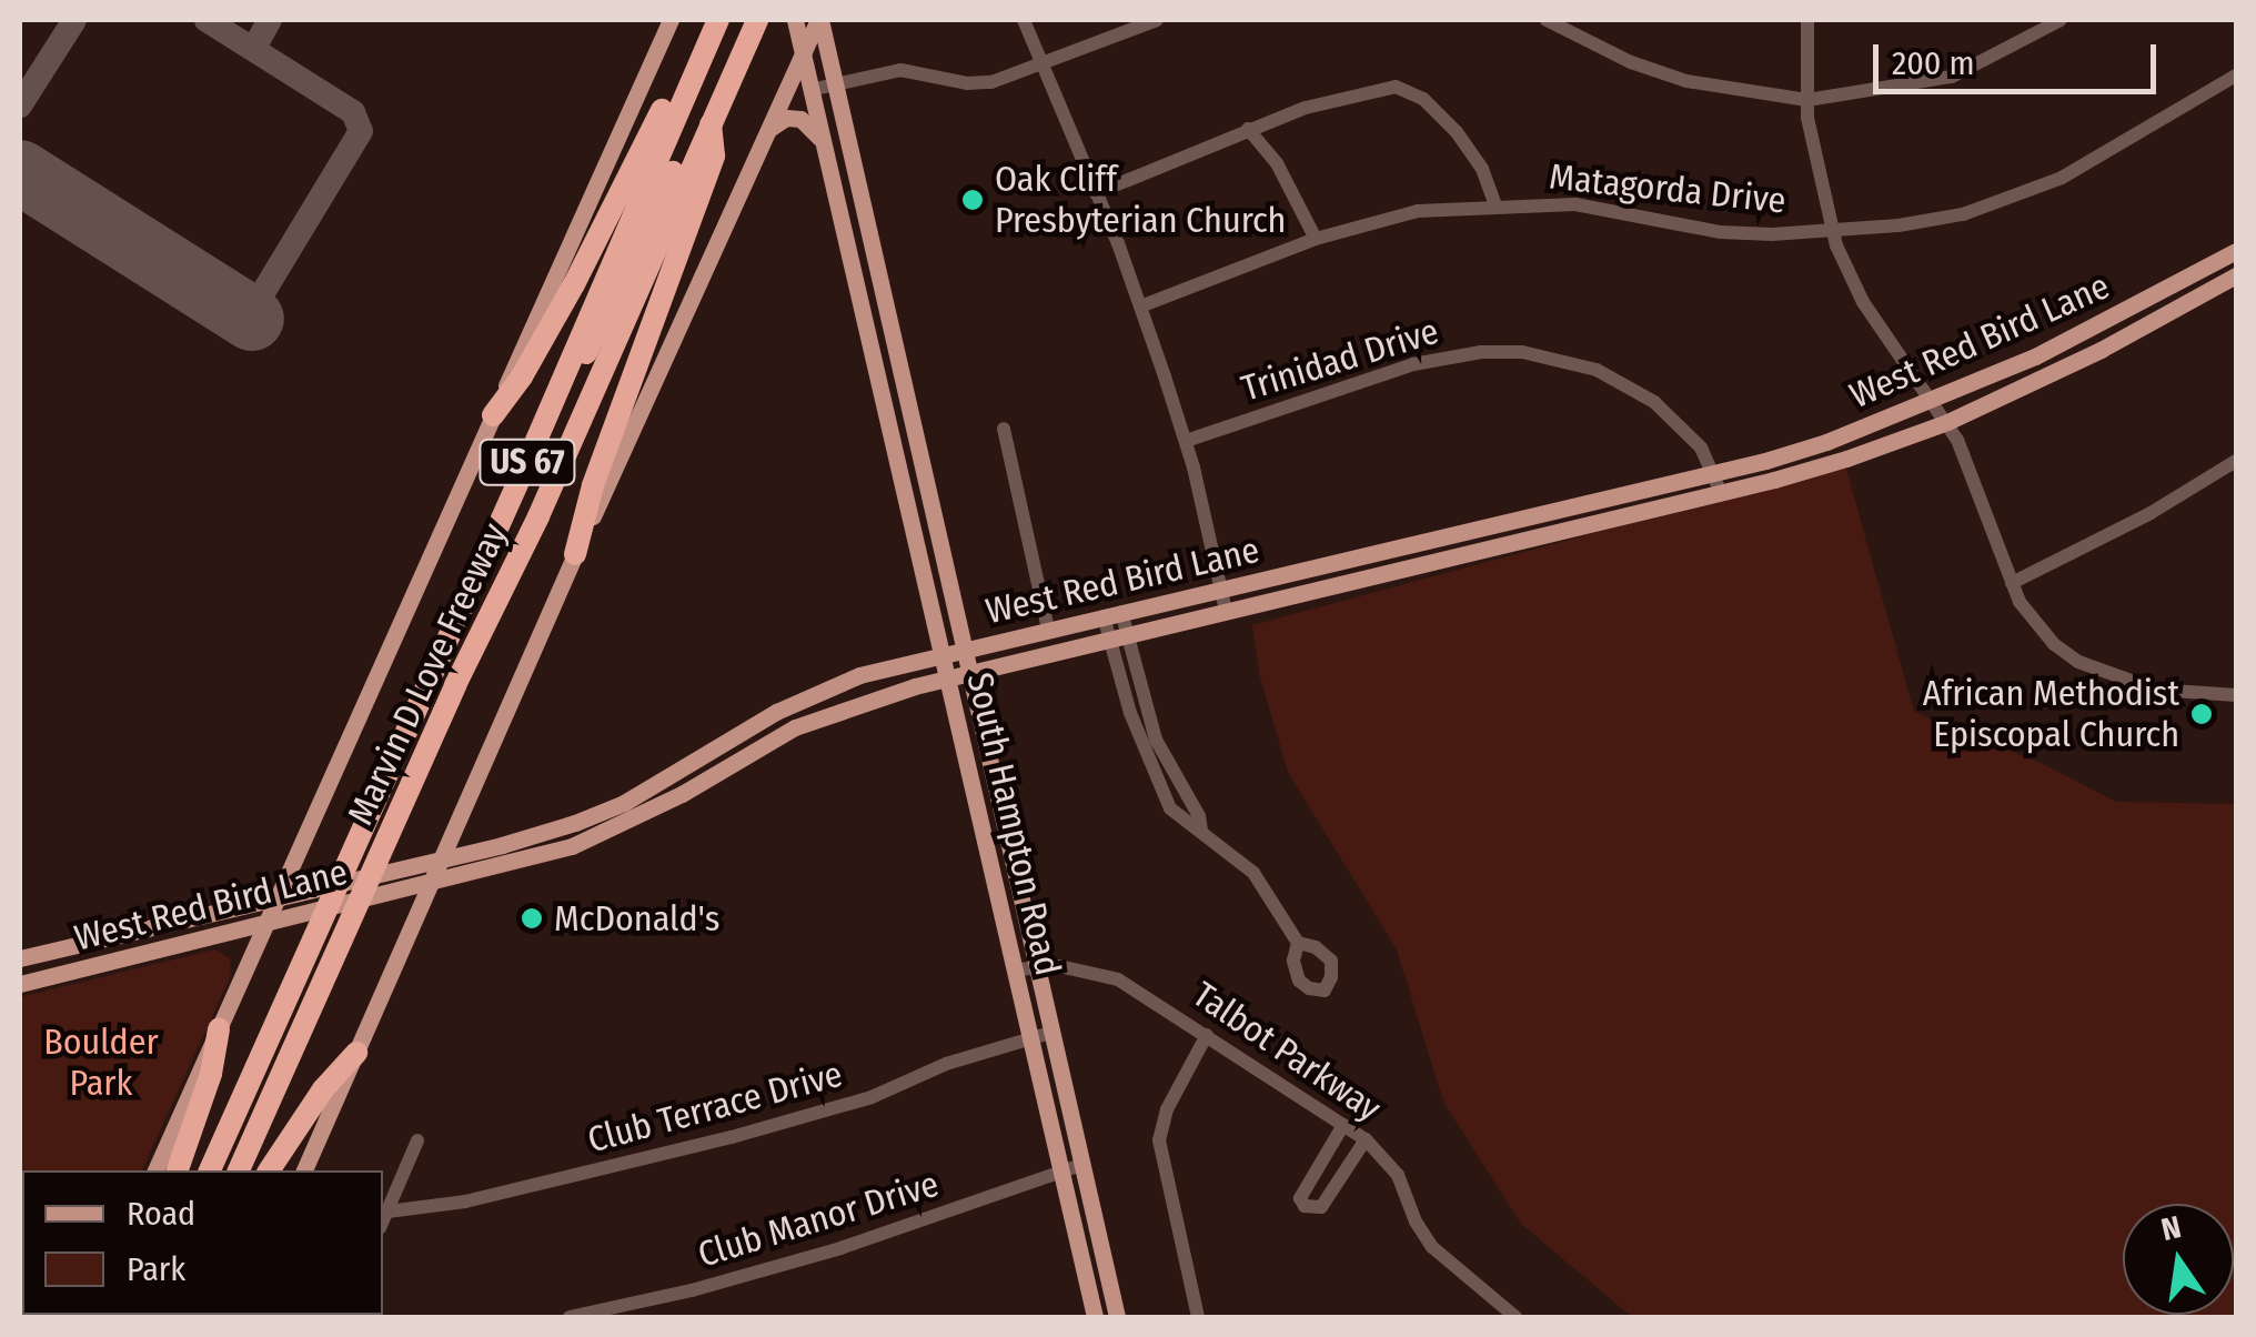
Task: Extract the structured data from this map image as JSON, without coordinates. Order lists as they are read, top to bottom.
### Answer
{
  "streets": {
    "highway": ["US 67", "Marvin D Love Freeway"],
    "main road": ["West Red Bird Lane", "South Hampton Road"],
    "street": [
      "Matagorda Drive",
      "Trinidad Drive",
      "Talbot Parkway",
      "Club Terrace Drive",
      "Club Manor Drive"
    ]
  },
  "crossings": [
    ["West Red Bird Lane", "Trinidad Drive"],
    ["West Red Bird Lane", "Marvin D Love Freeway"],
    ["West Red Bird Lane", "South Hampton Road"],
    ["South Hampton Road", "Talbot Parkway"],
    ["South Hampton Road", "Club Terrace Drive"],
    ["South Hampton Road", "Club Manor Drive"]
  ],
  "parks": ["Boulder Park"],
  "places": ["Oak Cliff Presbyterian Church", "African Methodist Episcopal Church", "McDonald's"],
  "legend": ["Road", "Park"],
  "scale_bar": "200 m",
  "north": "top"
}
